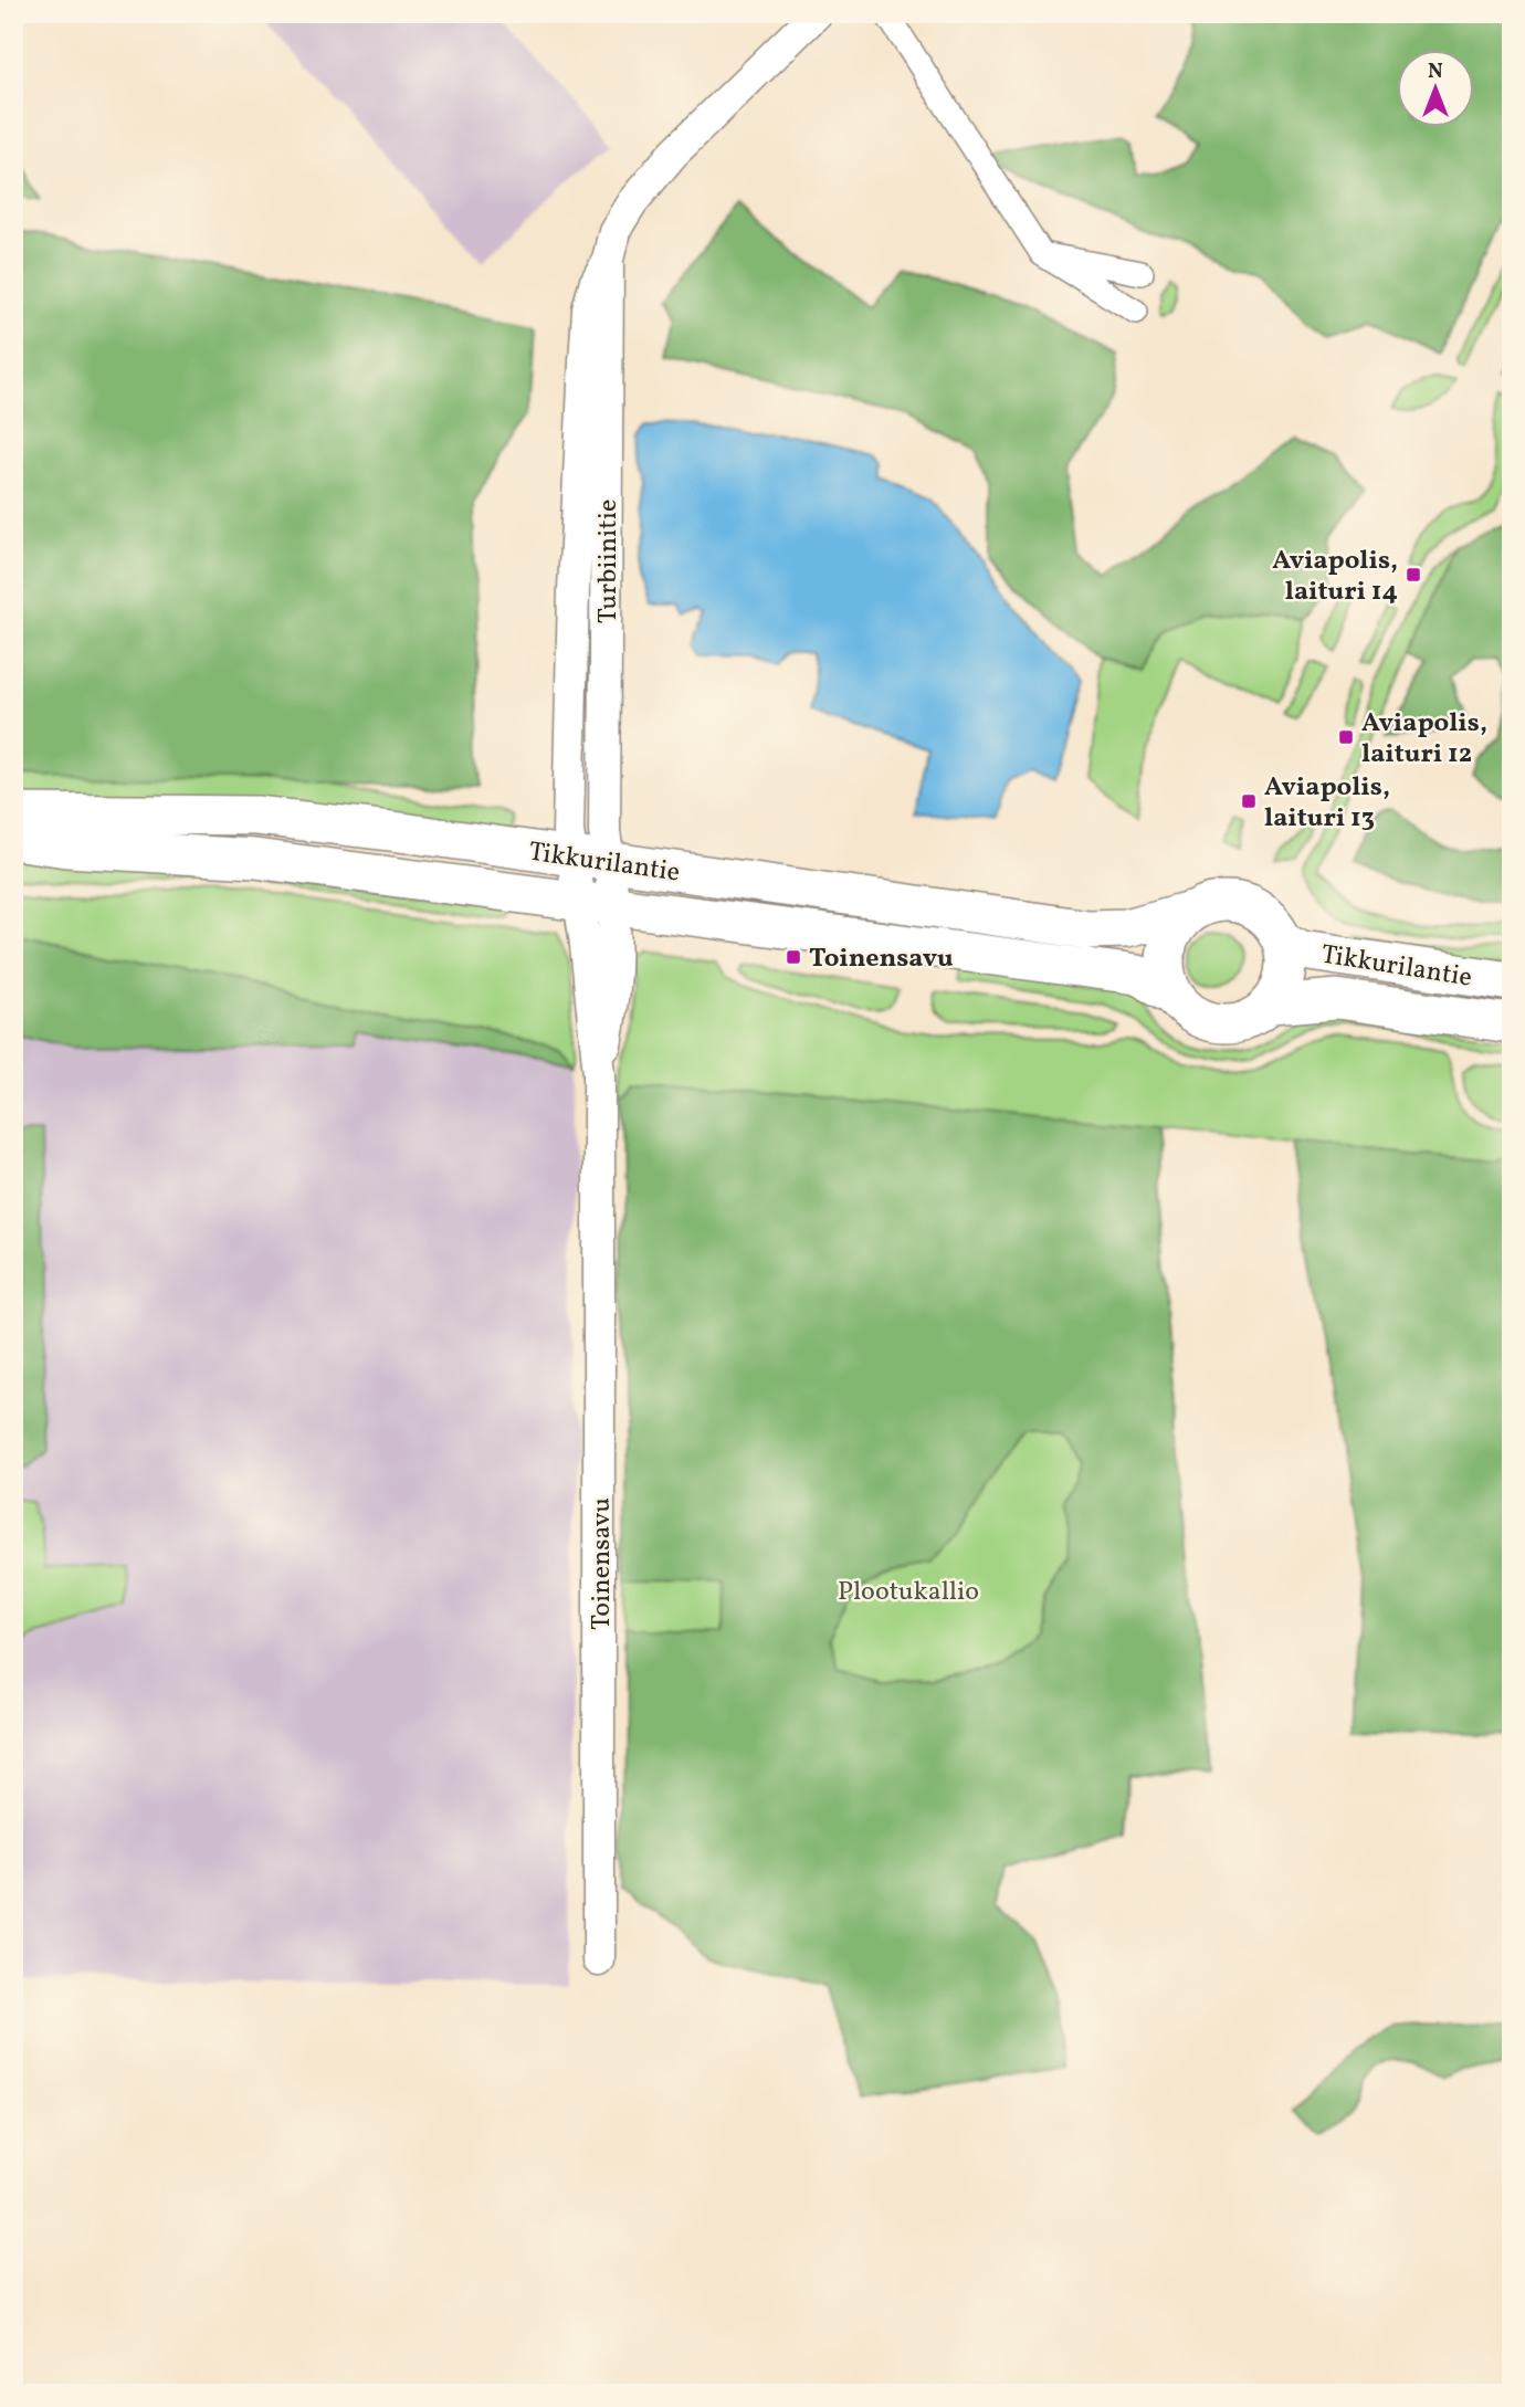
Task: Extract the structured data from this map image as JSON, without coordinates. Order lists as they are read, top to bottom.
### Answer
{
  "streets": {
    "main road": ["Tikkurilantie"],
    "street": ["Turbiinitie", "Toinensavu"]
  },
  "crossings": [
    ["Turbiinitie", "Tikkurilantie"],
    ["Turbiinitie", "Toinensavu"],
    ["Tikkurilantie", "Toinensavu"]
  ],
  "parks": ["Plootukallio"],
  "places": {
    "transit": [
      "Aviapolis, laituri 14",
      "Aviapolis, laituri 12",
      "Aviapolis, laituri 13",
      "Toinensavu"
    ]
  },
  "north": "top"
}
